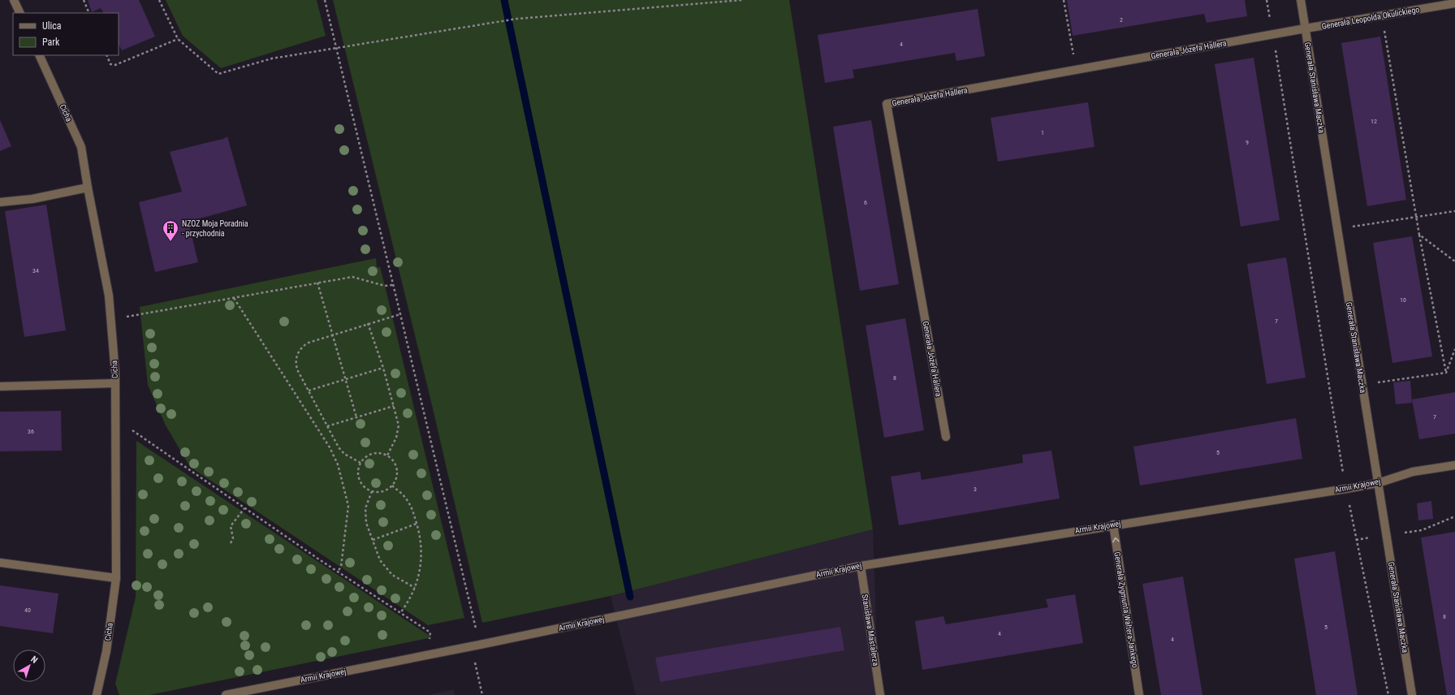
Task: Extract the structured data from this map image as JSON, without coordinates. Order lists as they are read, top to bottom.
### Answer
{
  "streets": {
    "street": [
      "Generała Leopolda Okulickiego",
      "Generała Józefa Hallera",
      "Generała Stanisława Maczka",
      "Cicha",
      "Armii Krajowej",
      "Generała Zygmunta Waltera-Jankego",
      "Stanisława Mastalerza"
    ]
  },
  "crossings": [
    ["Generała Leopolda Okulickiego", "Generała Józefa Hallera"],
    ["Generała Leopolda Okulickiego", "Generała Stanisława Maczka"],
    ["Generała Józefa Hallera", "Generała Stanisława Maczka"],
    ["Generała Stanisława Maczka", "Armii Krajowej"],
    ["Armii Krajowej", "Generała Zygmunta Waltera-Jankego"],
    ["Armii Krajowej", "Stanisława Mastalerza"]
  ],
  "one_way": ["Generała Zygmunta Waltera-Jankego"],
  "places": {
    "building": ["NZOZ Moja Poradnia - przychodnia"]
  },
  "house_numbers": [
    "2",
    "4",
    "12",
    "1",
    "9",
    "6",
    "34",
    "10",
    "7",
    "8",
    "7",
    "36",
    "5",
    "3",
    "40",
    "8",
    "5",
    "4",
    "4"
  ],
  "legend": ["Ulica", "Park"],
  "north": "top right"
}
